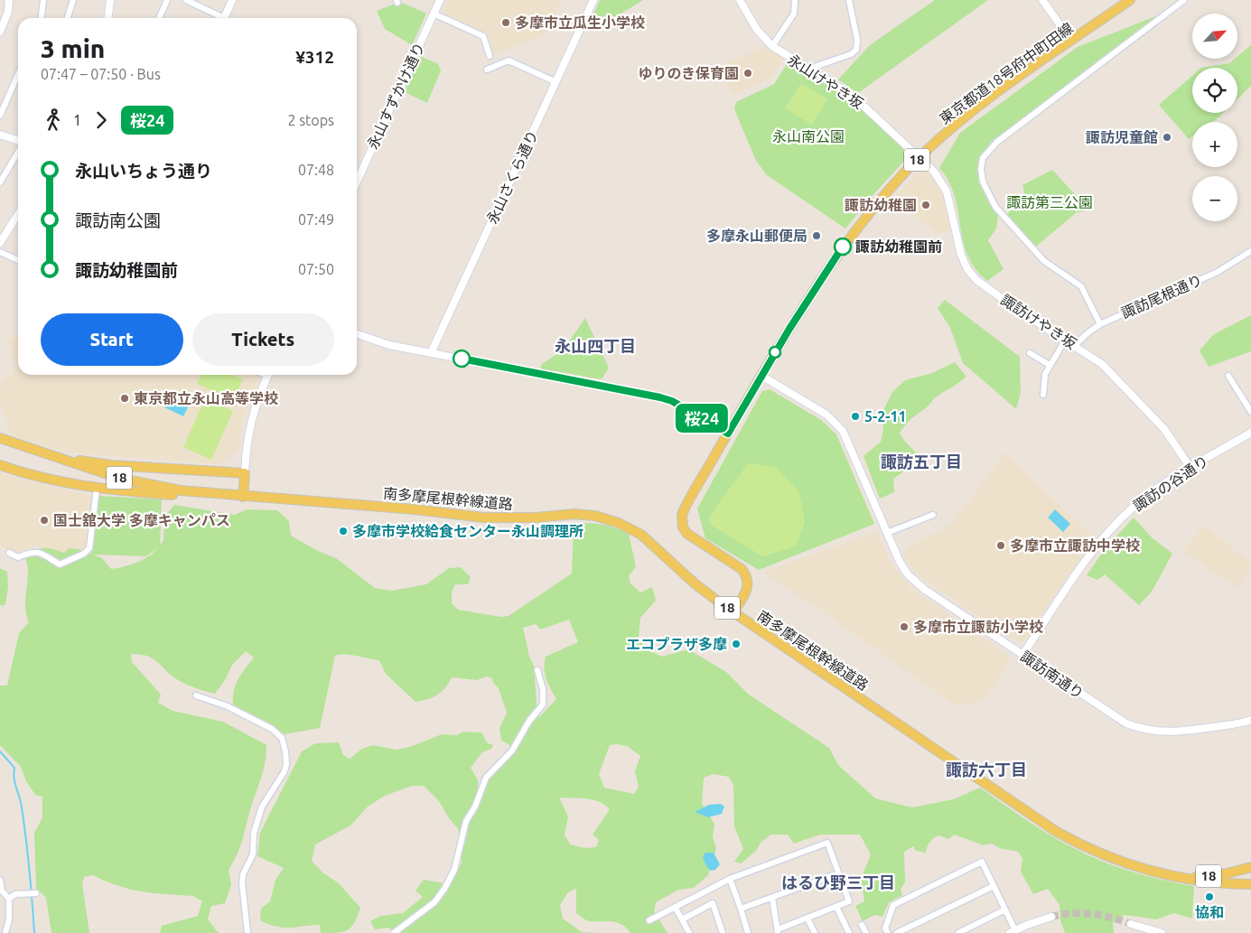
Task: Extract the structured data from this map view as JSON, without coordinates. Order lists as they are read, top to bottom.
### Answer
{
  "streets": {
    "main road": ["東京都道18号府中町田線", "18", "南多摩尾根幹線道路"],
    "street": [
      "永山けやき坂",
      "永山すずかけ通り",
      "永山さくら通り",
      "諏訪尾根通り",
      "諏訪けやき坂",
      "諏訪の谷通り",
      "諏訪南通り"
    ]
  },
  "crossings": [
    ["東京都道18号府中町田線", "永山けやき坂"],
    ["東京都道18号府中町田線", "諏訪けやき坂"],
    ["東京都道18号府中町田線", "南多摩尾根幹線道路"],
    ["東京都道18号府中町田線", "諏訪南通り"],
    ["永山けやき坂", "諏訪けやき坂"],
    ["諏訪尾根通り", "諏訪けやき坂"],
    ["諏訪けやき坂", "諏訪の谷通り"],
    ["諏訪の谷通り", "諏訪南通り"]
  ],
  "districts": [
    "永山四丁目",
    "諏訪五丁目",
    "諏訪六丁目",
    "はるひ野三丁目"
  ],
  "parks": ["永山南公園", "諏訪第三公園"],
  "places": [
    "多摩市立瓜生小学校",
    "ゆりのき保育園",
    "諏訪児童館",
    "諏訪幼稚園",
    "多摩永山郵便局",
    "諏訪幼稚園前",
    "東京都立永山高等学校",
    "5-2-11",
    "国士舘大学 多摩キャンパス",
    "多摩市学校給食センター永山調理所",
    "多摩市立諏訪中学校",
    "多摩市立諏訪小学校",
    "エコプラザ多摩",
    "協和"
  ],
  "lines": ["bus line 桜24"],
  "north": "top right",
  "page": {
    "on_map": "桜24",
    "map_buttons": ["+", "−"],
    "heading": ["3 min", "07:47 – 07:50 · Bus", "¥312"],
    "legs": ["1", "桜24", "2 stops"],
    "list": [
      {
        "name": "永山いちょう通り",
        "value": "07:48"
      },
      {
        "name": "諏訪南公園",
        "value": "07:49"
      },
      {
        "name": "諏訪幼稚園前",
        "value": "07:50"
      }
    ],
    "buttons": ["Start", "Tickets"]
  }
}
